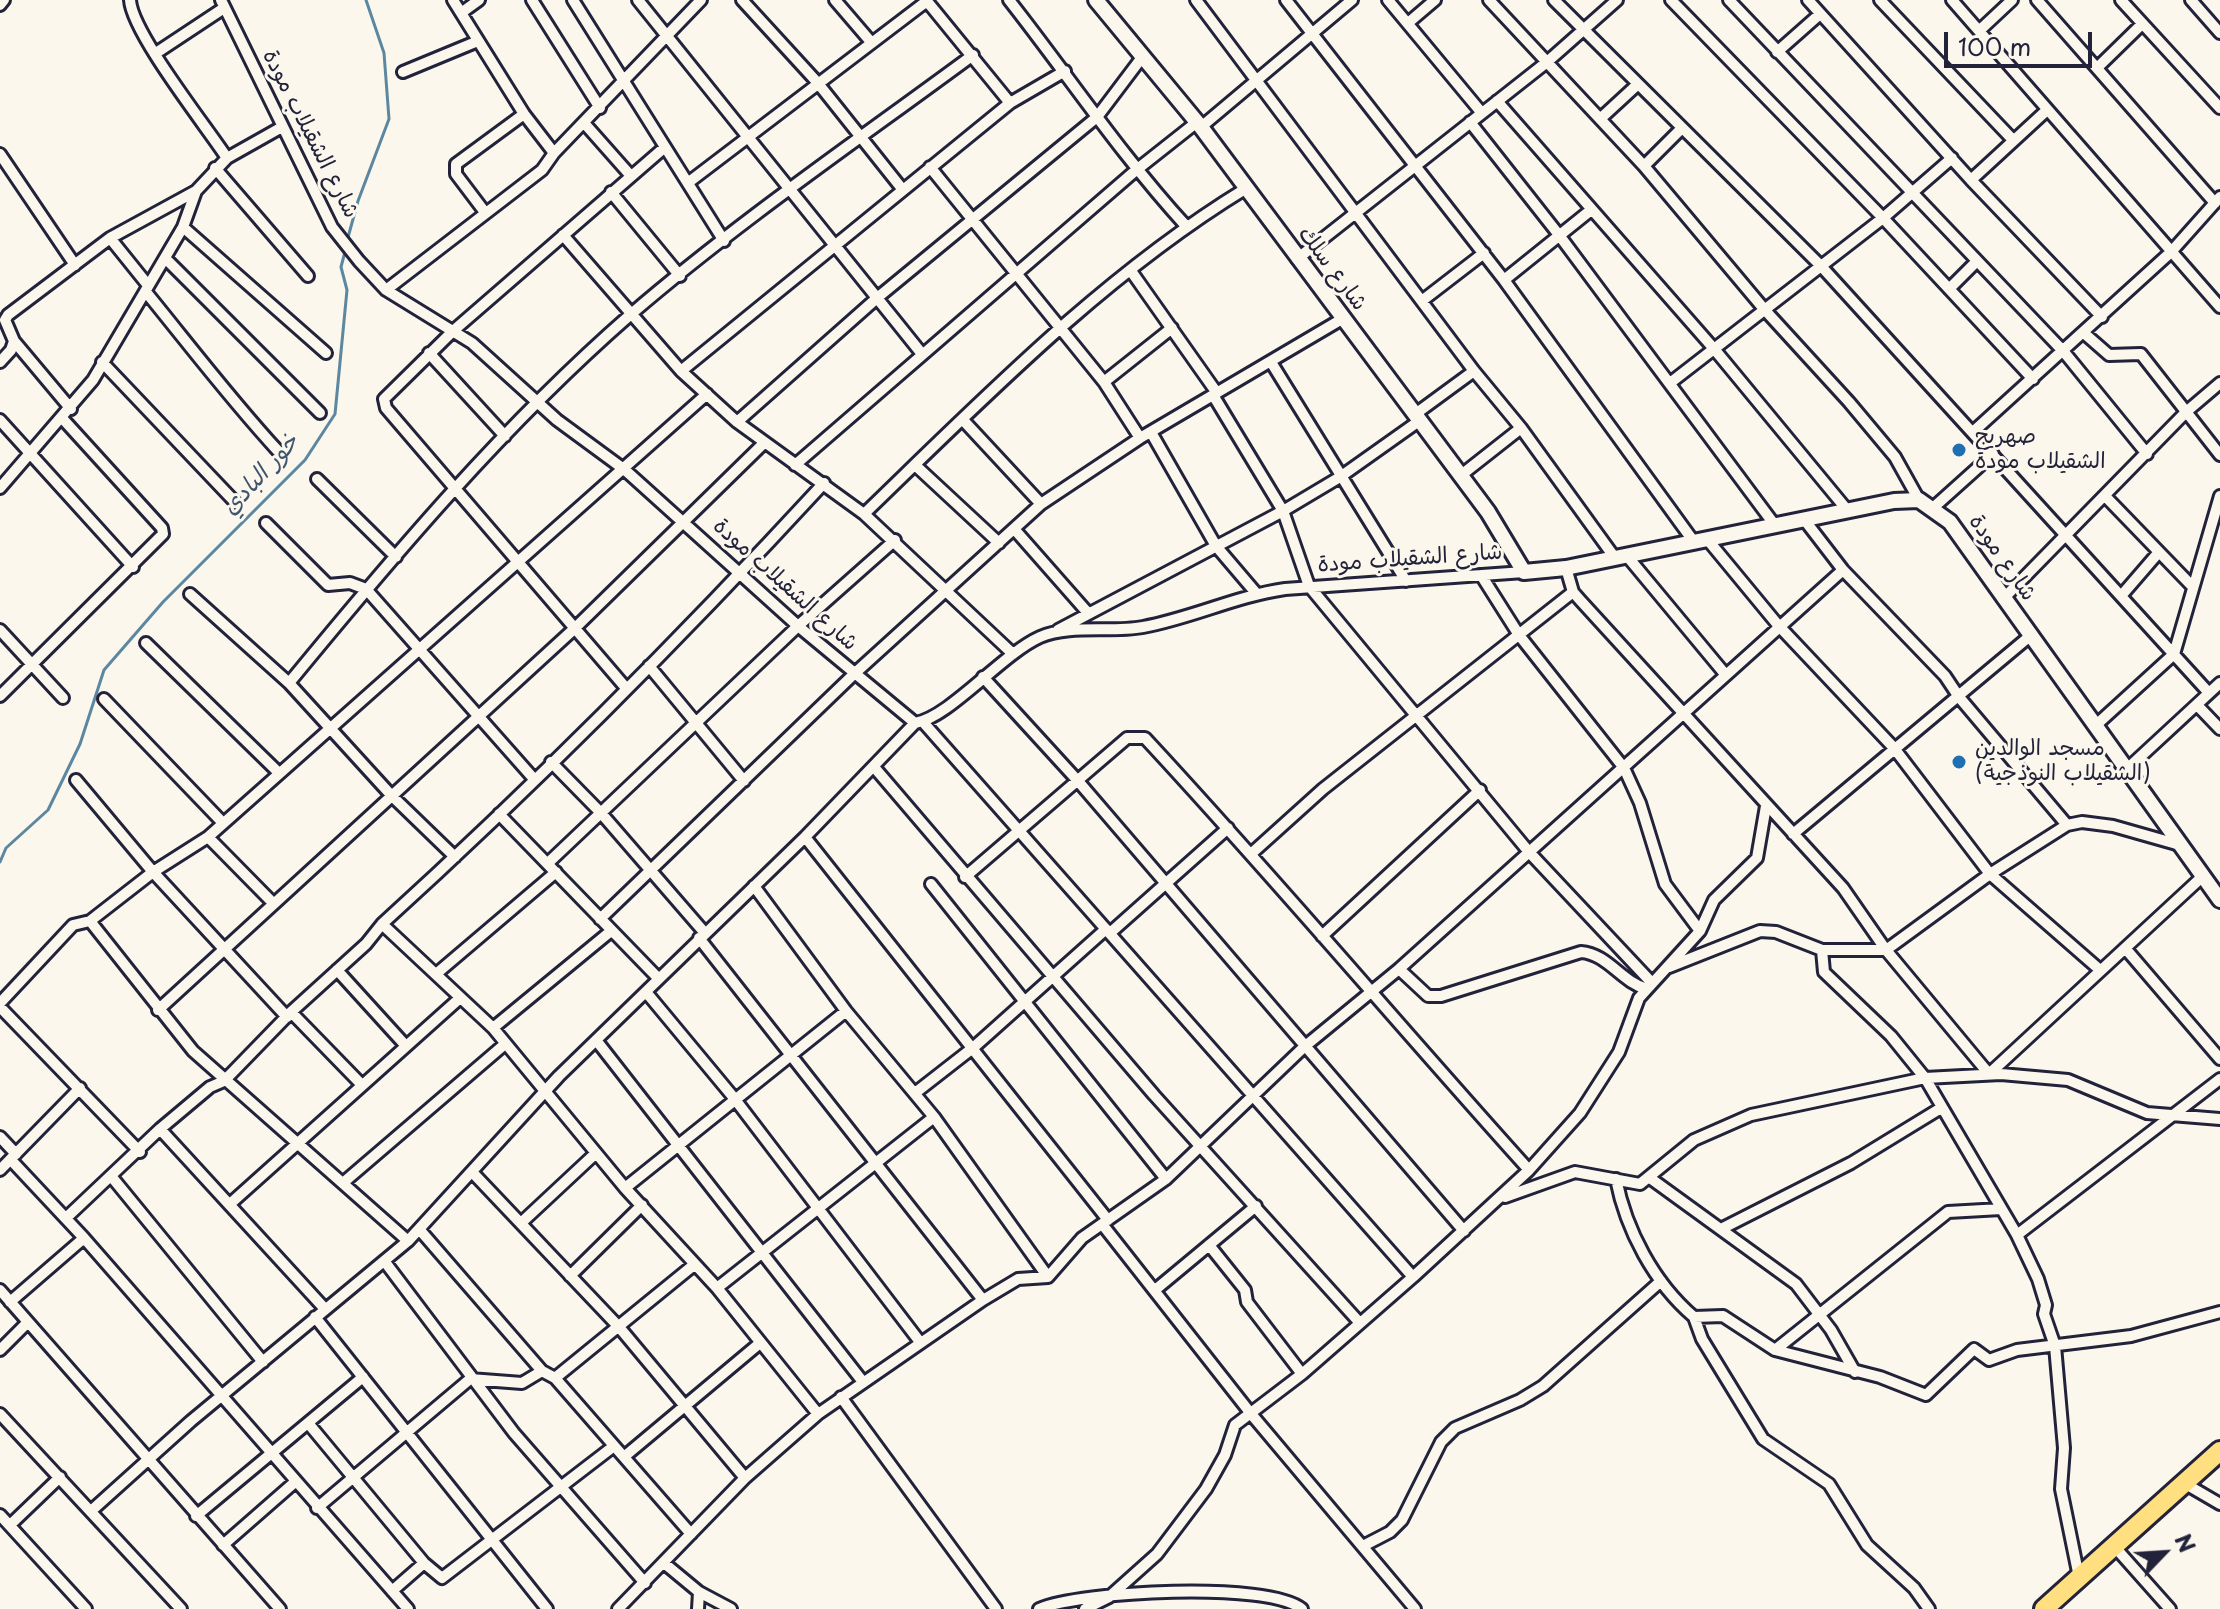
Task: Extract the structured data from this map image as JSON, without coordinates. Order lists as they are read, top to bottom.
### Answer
{
  "streets": {
    "street": ["شارع الشقيلاب مودة", "شارع سلك", "شارع مودة"]
  },
  "crossings": [
    ["شارع الشقيلاب مودة", "شارع سلك"]
  ],
  "water": ["خور البادي"],
  "places": ["صهريج الشقيلاب مودة", "مسجد الوالدين (الشقيلاب النوذجية)"],
  "scale_bar": "100 m",
  "north": "top right"
}
